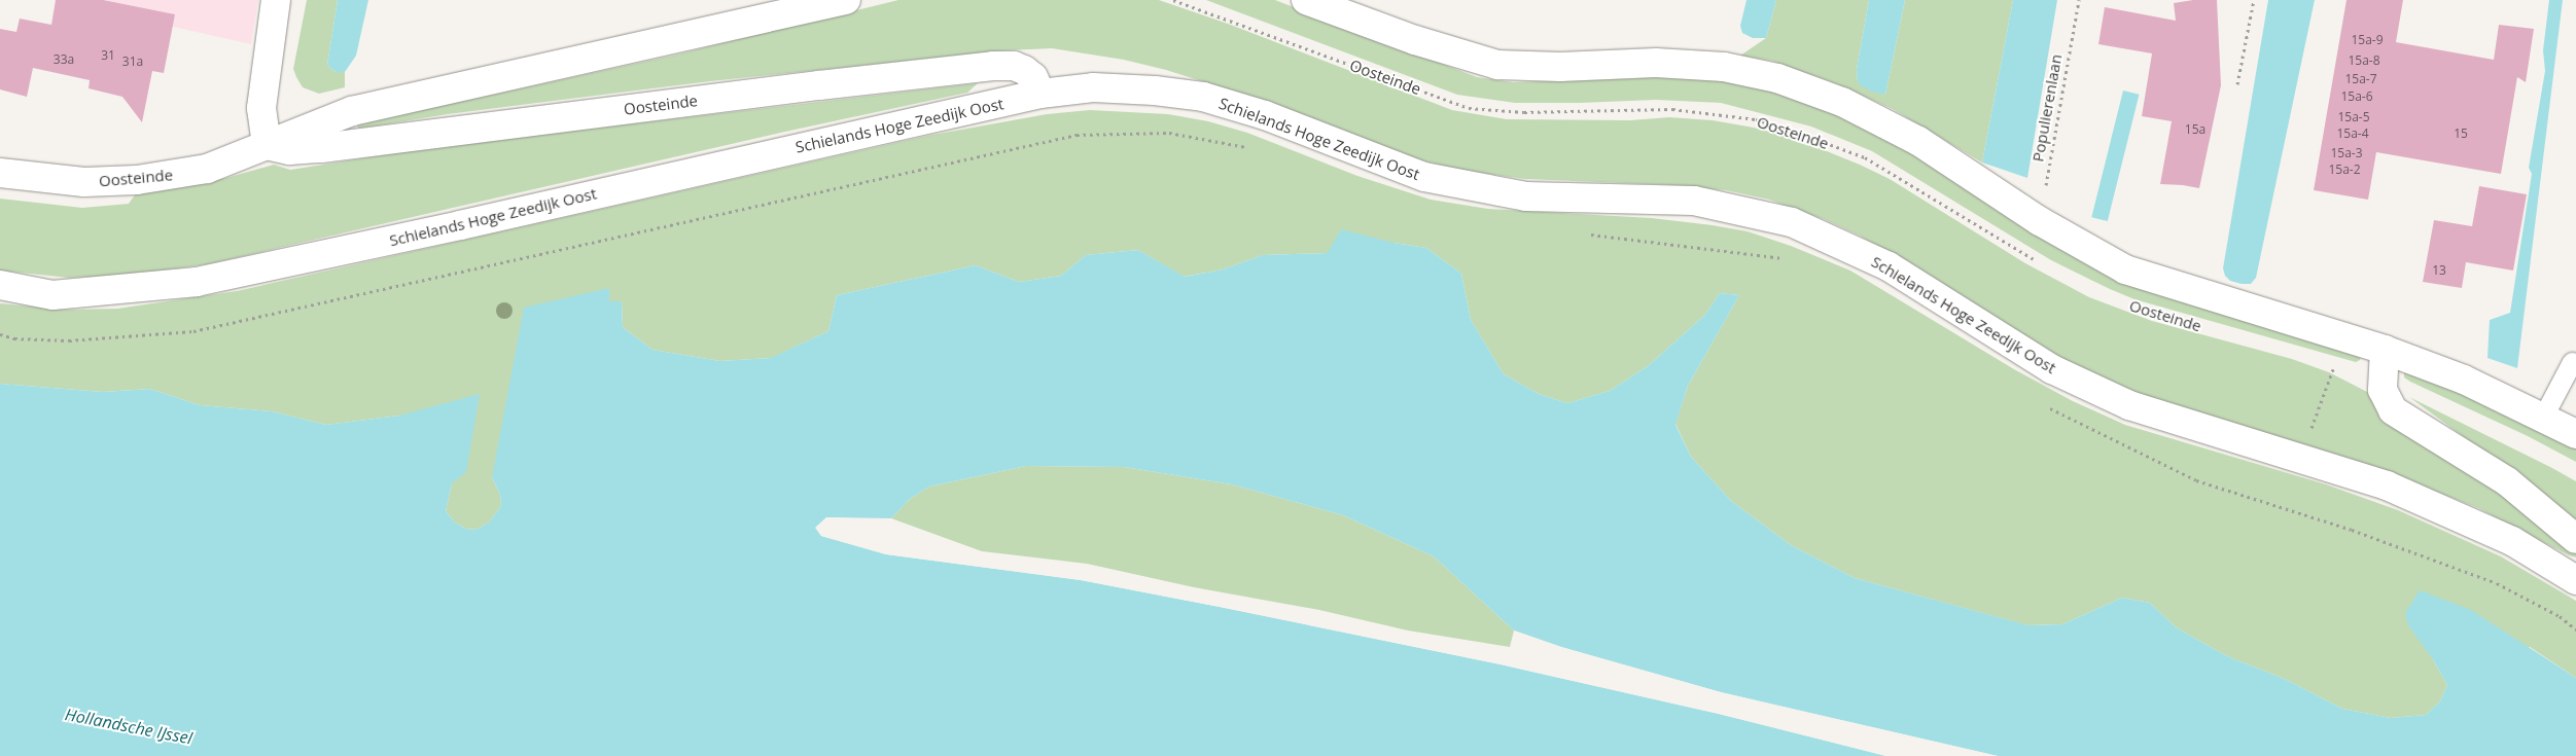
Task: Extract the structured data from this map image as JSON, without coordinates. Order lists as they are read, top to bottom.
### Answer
{
  "streets": {
    "street": ["Oosteinde", "Schielands Hoge Zeedijk Oost"],
    "path": ["Populierenlaan"]
  },
  "crossings": [
    ["Oosteinde", "Populierenlaan"],
    ["Oosteinde", "Schielands Hoge Zeedijk Oost"]
  ],
  "water": ["Hollandsche IJssel"],
  "house_numbers": [
    "15a-9",
    "31",
    "33a",
    "15a-8",
    "31a",
    "15a-7",
    "15a-6",
    "15a-5",
    "15a",
    "15a-4",
    "15",
    "15a-3",
    "15a-2",
    "13"
  ]
}
